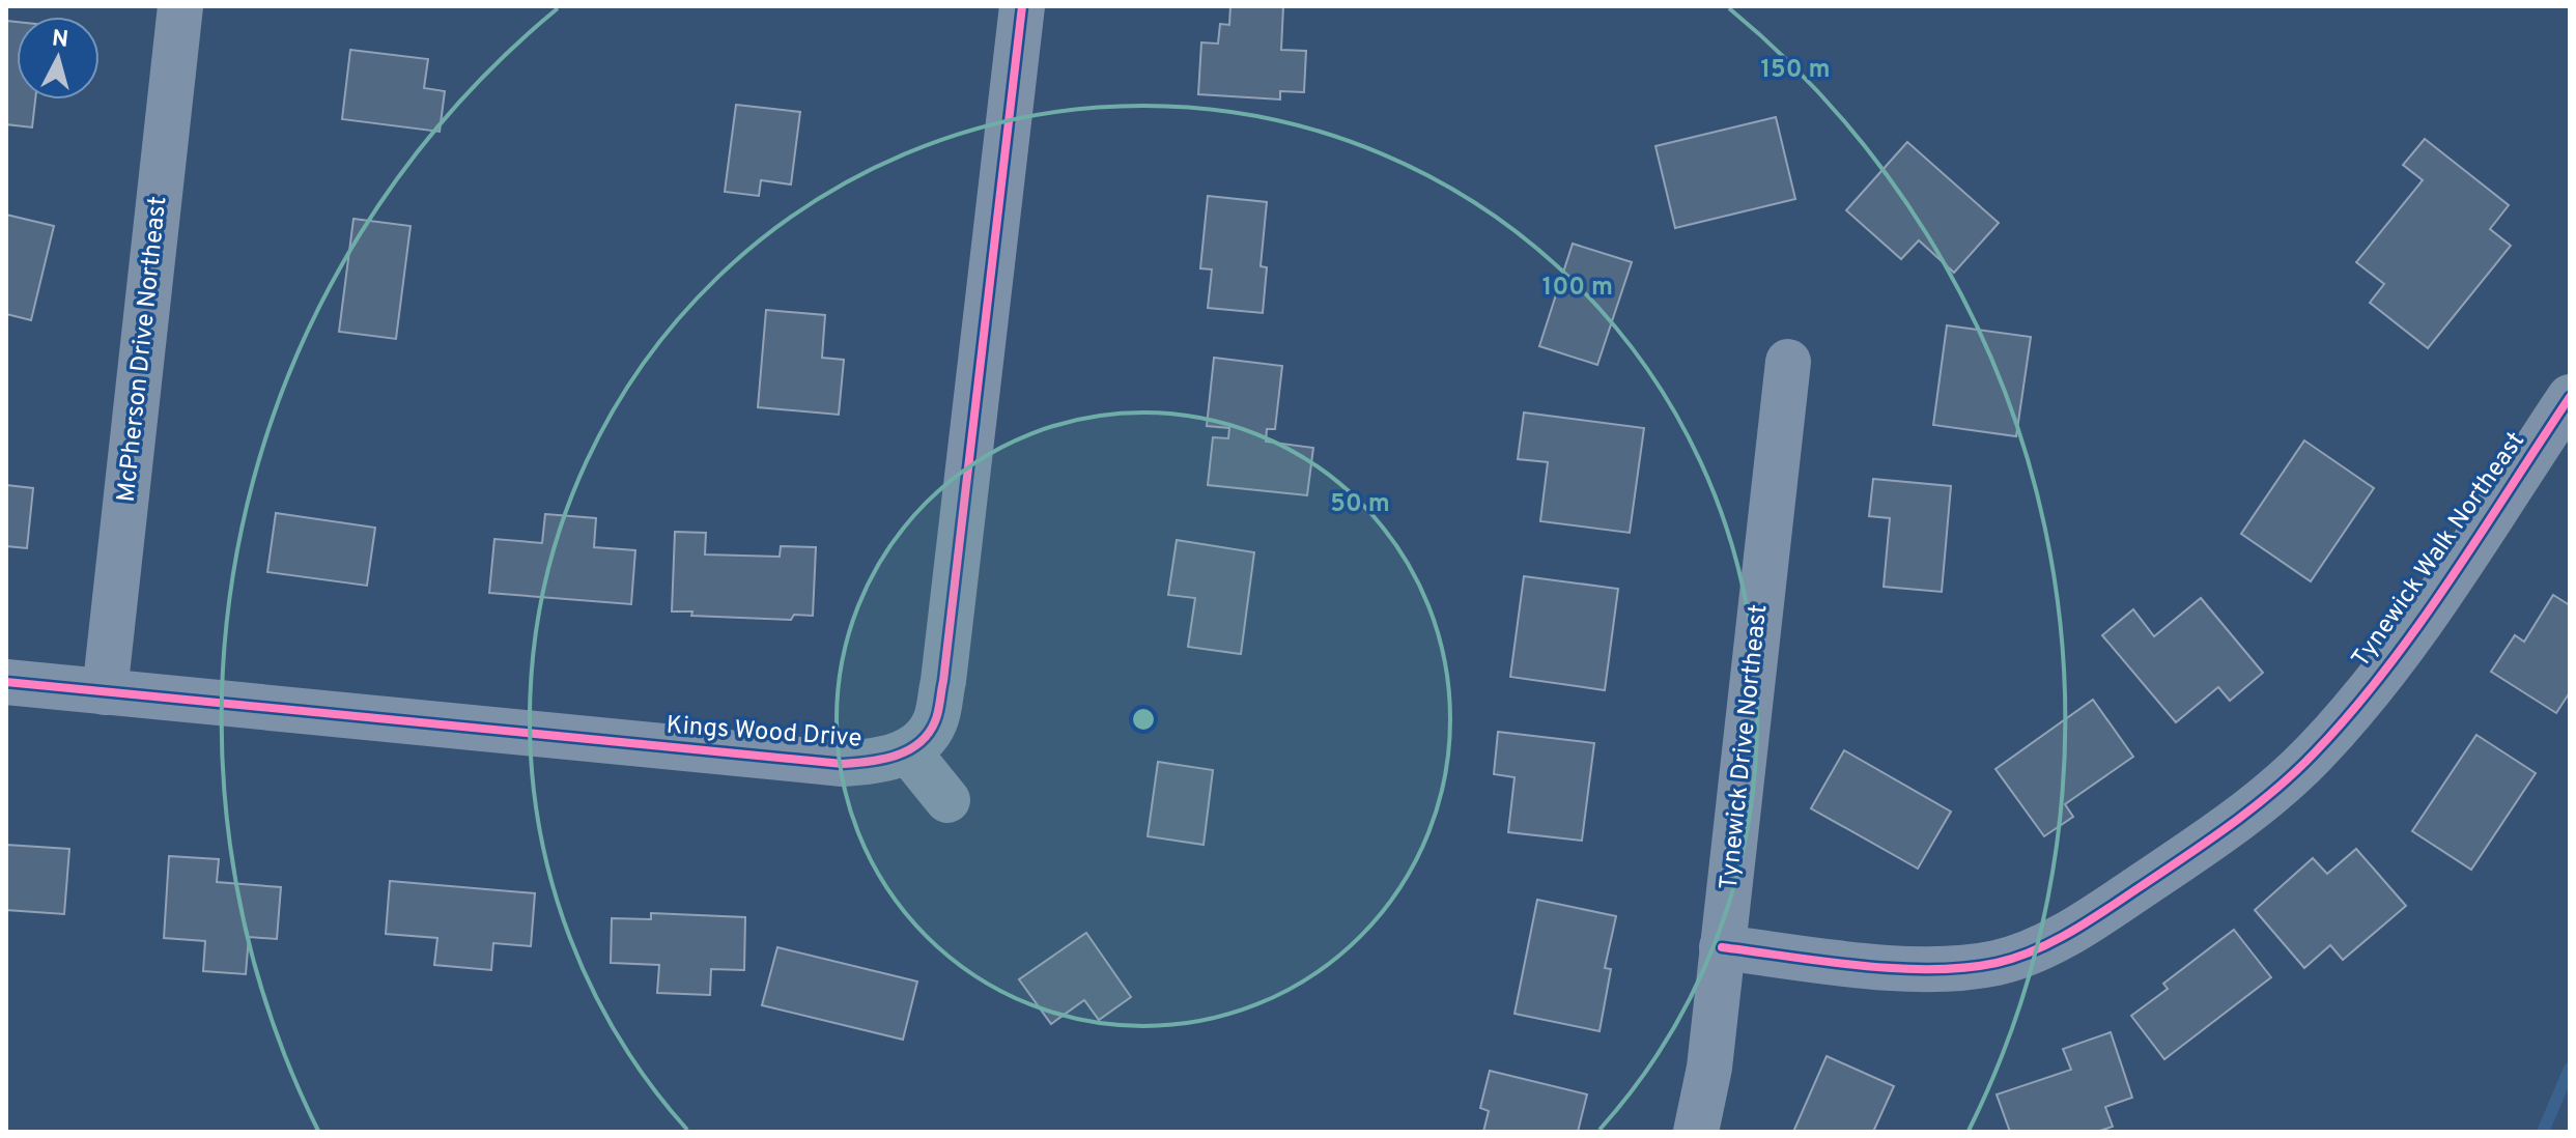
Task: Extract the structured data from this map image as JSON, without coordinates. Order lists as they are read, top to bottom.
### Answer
{
  "streets": {
    "street": [
      "McPherson Drive Northeast",
      "Tynewick Walk Northeast",
      "Kings Wood Drive",
      "Tynewick Drive Northeast"
    ]
  },
  "crossings": [
    ["McPherson Drive Northeast", "Kings Wood Drive"],
    ["Tynewick Walk Northeast", "Tynewick Drive Northeast"]
  ],
  "north": "top",
  "rings": ["150 m", "100 m", "50 m"]
}
